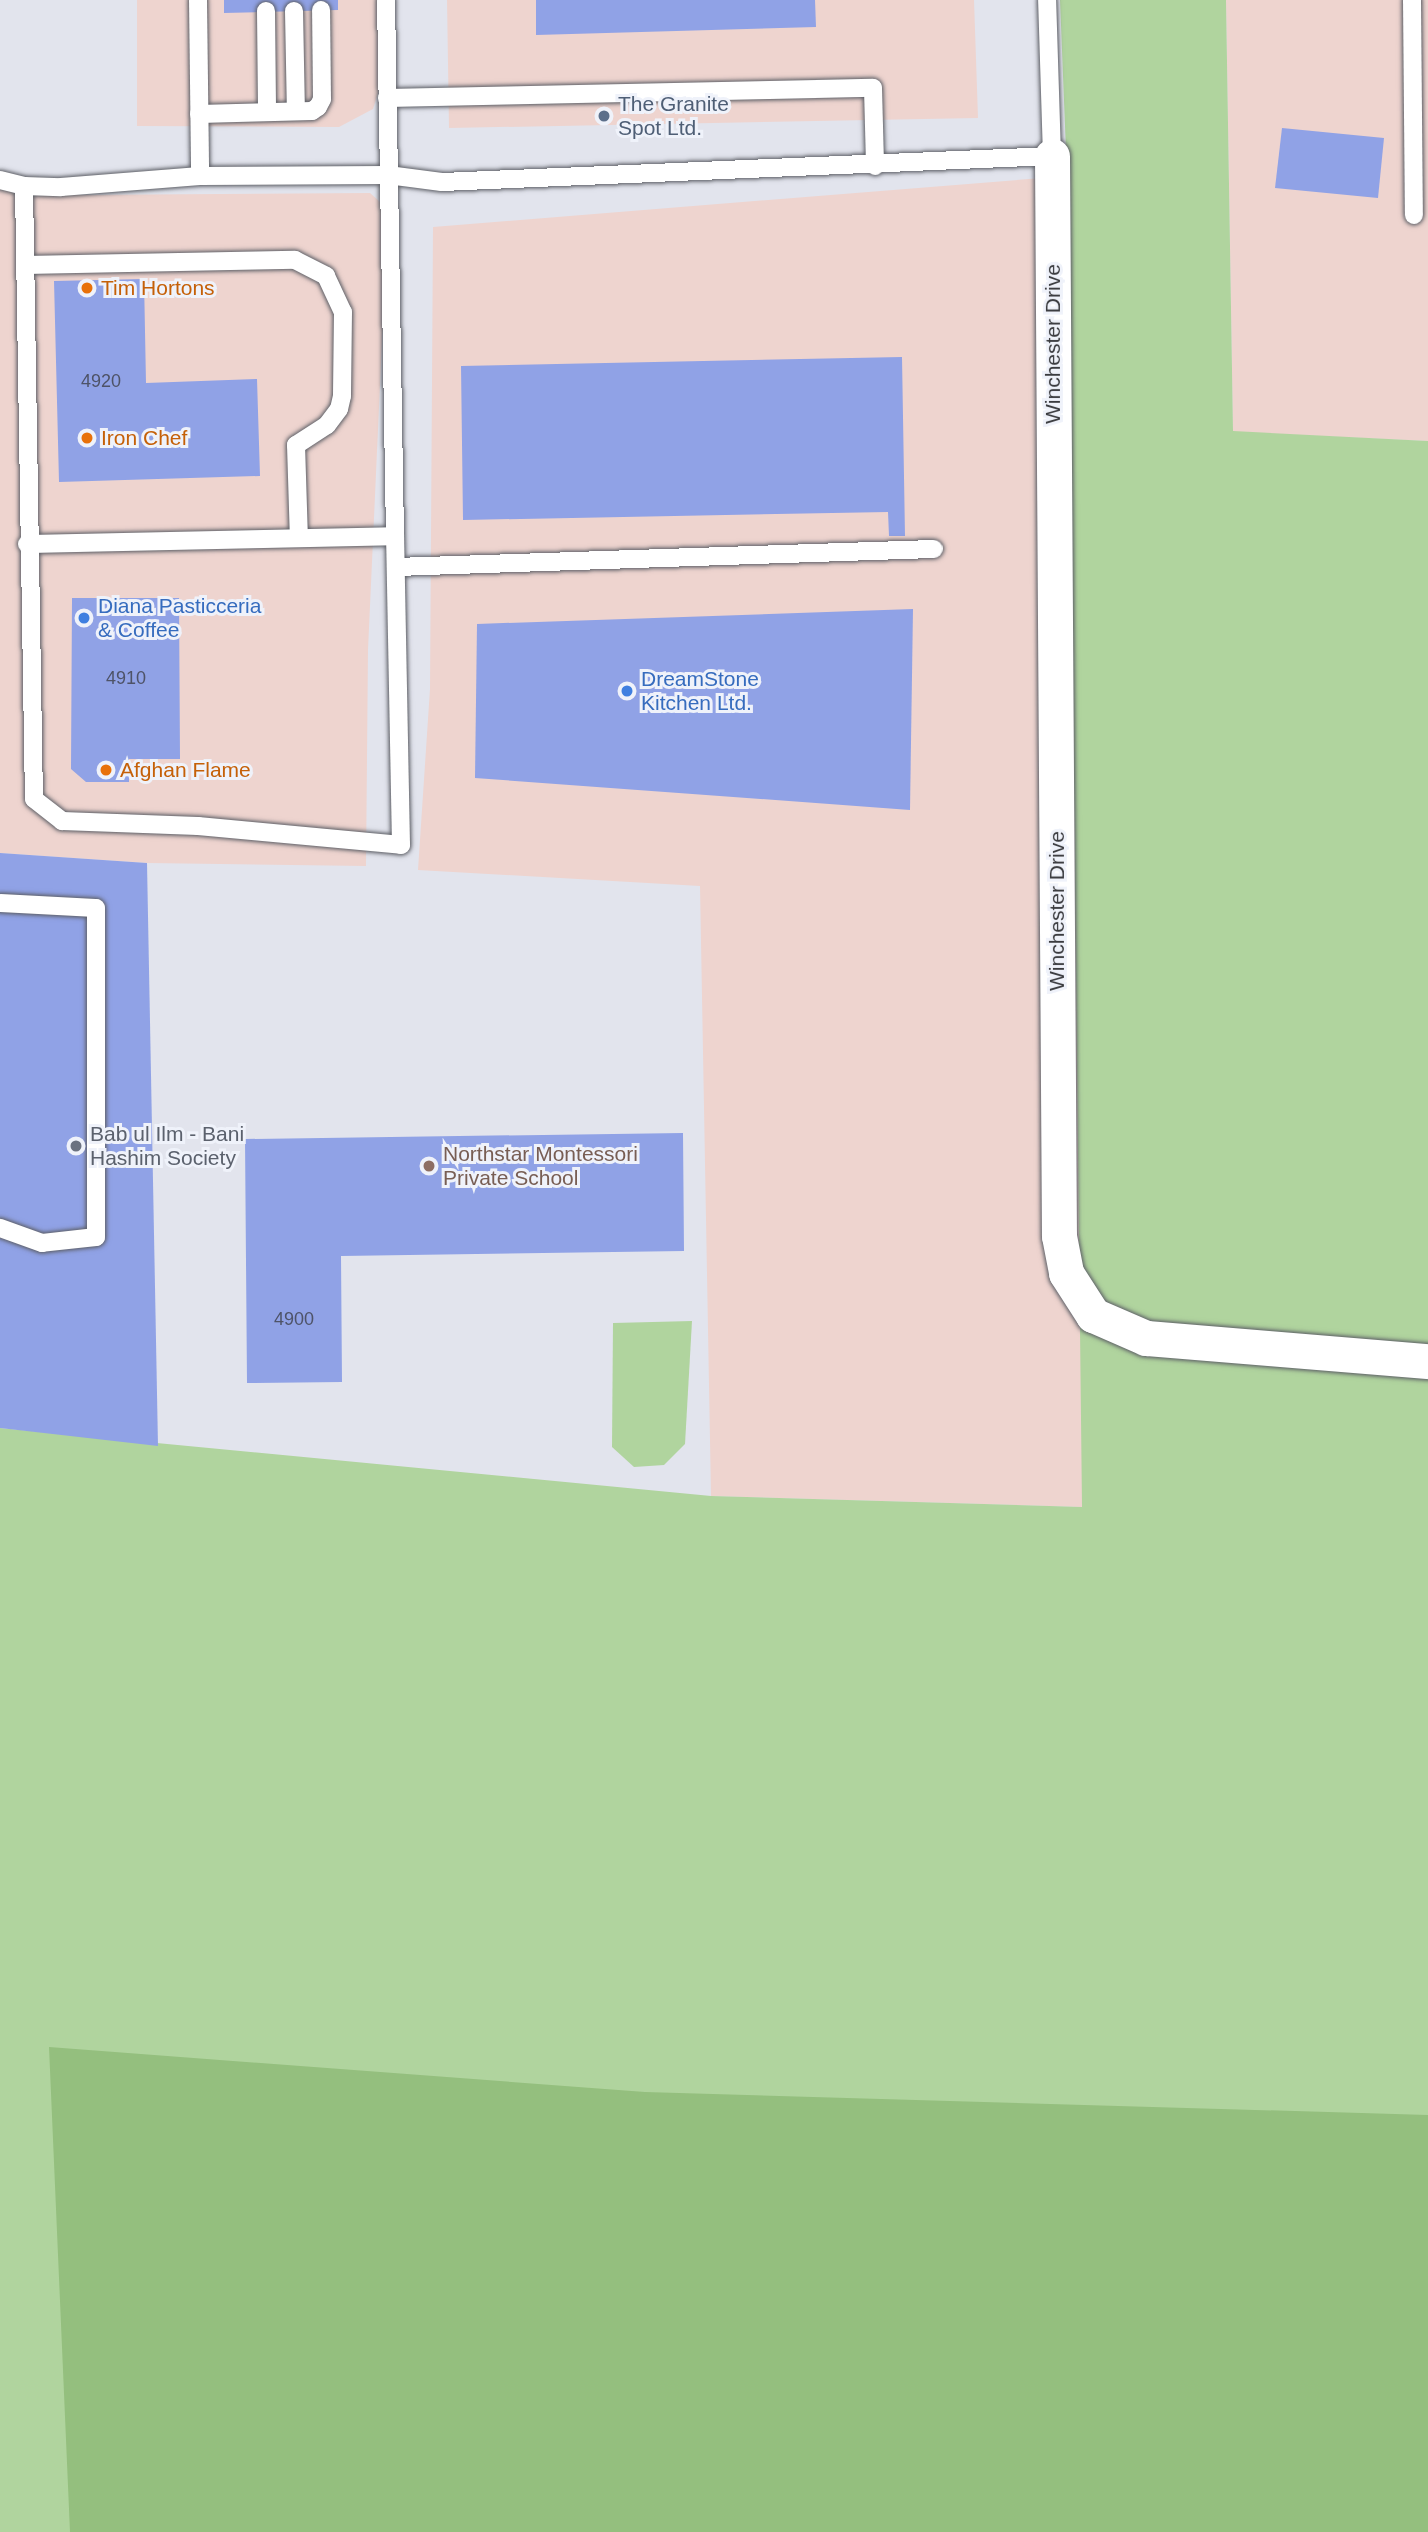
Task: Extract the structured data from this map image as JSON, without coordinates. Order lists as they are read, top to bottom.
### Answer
{
  "streets": {
    "street": ["Winchester Drive"]
  },
  "places": [
    "The Granite Spot Ltd.",
    "Tim Hortons",
    "Iron Chef",
    "Diana Pasticceria & Coffee",
    "DreamStone Kitchen Ltd.",
    "Afghan Flame",
    "Bab ul Ilm - Bani Hashim Society",
    "Northstar Montessori Private School"
  ],
  "house_numbers": ["4920", "4910", "4900"]
}
